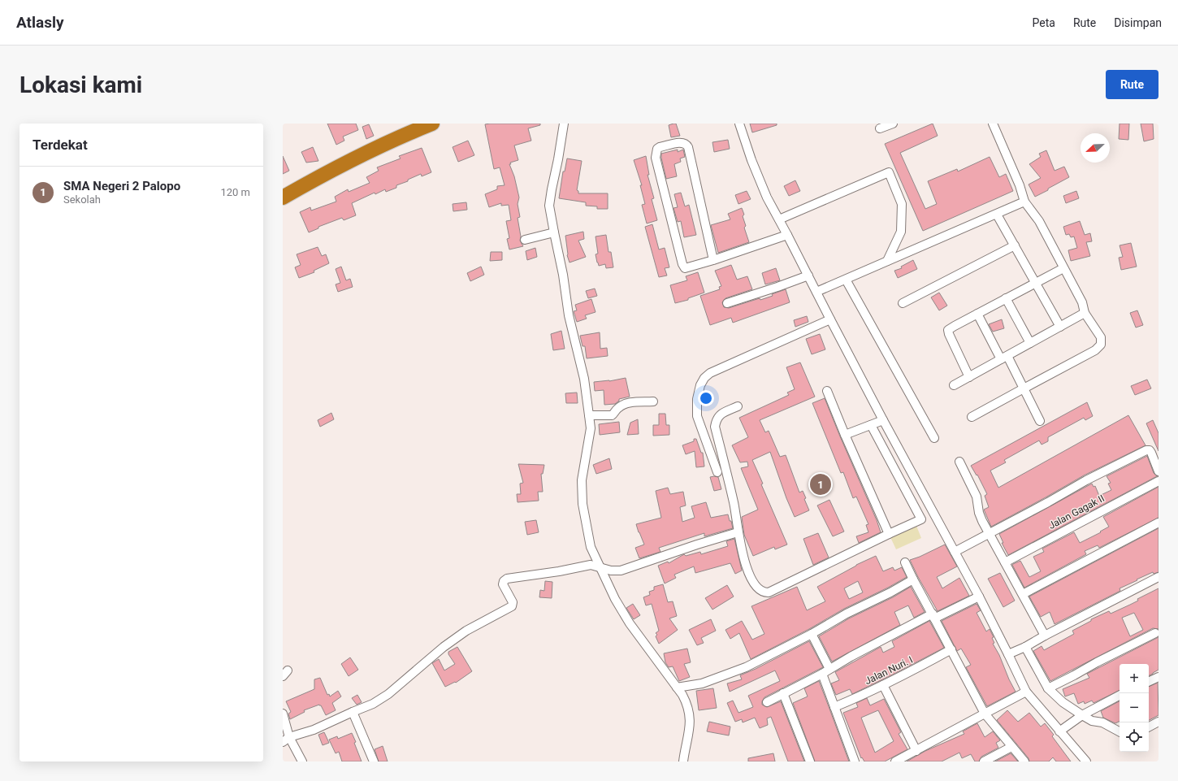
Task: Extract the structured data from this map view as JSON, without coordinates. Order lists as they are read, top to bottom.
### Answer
{
  "streets": {
    "street": ["Jalan Gagak II", "Jalan Nuri. I"]
  },
  "north": "bottom left",
  "page": {
    "header": "Atlasly",
    "nav": ["Peta", "Rute", "Disimpan"],
    "buttons": "Rute",
    "title": "Lokasi kami",
    "heading": "Terdekat",
    "list": [
      {
        "mark": "1",
        "name": "SMA Negeri 2 Palopo",
        "note": "Sekolah",
        "value": "120 m"
      }
    ],
    "pins": "1",
    "map_buttons": ["+", "−"]
  }
}
